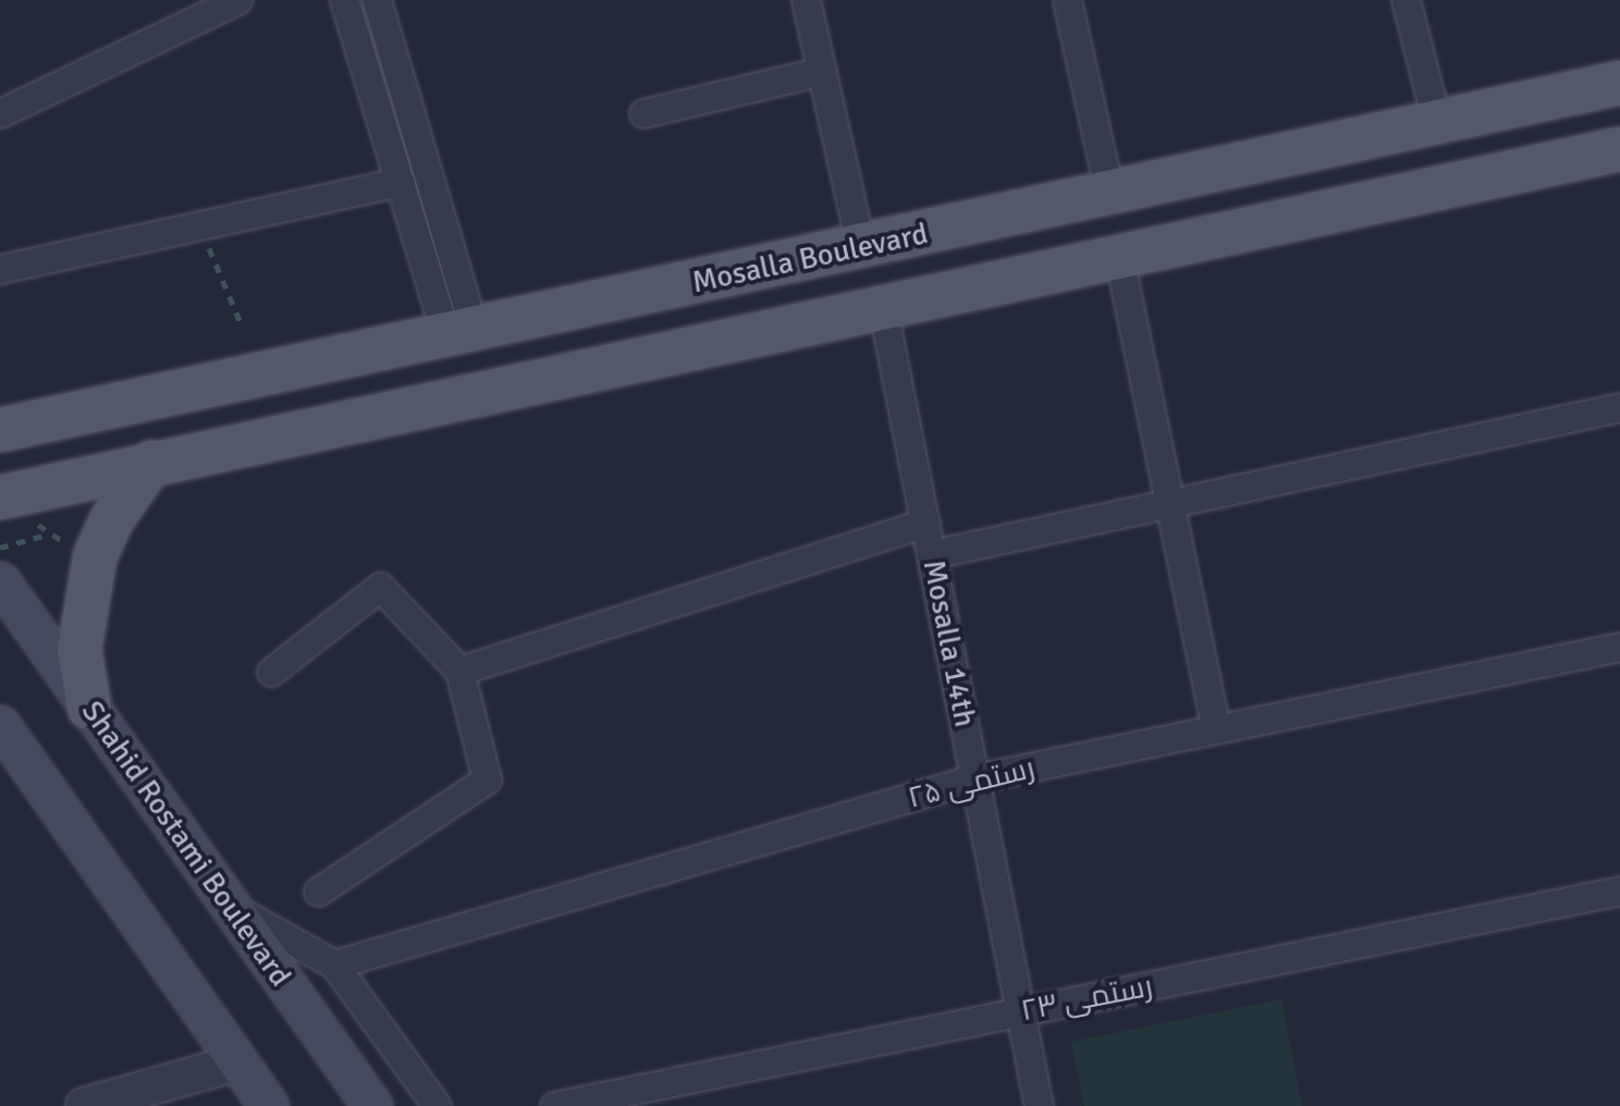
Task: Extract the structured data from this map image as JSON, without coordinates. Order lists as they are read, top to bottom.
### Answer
{
  "streets": {
    "main road": ["Mosalla Boulevard", "Shahid Rostami Boulevard"],
    "street": ["Mosalla 14th", "رستمی ۲۵", "رستمی ۲۳"]
  },
  "crossings": [
    ["Mosalla 14th", "رستمی ۲۵"],
    ["Mosalla 14th", "رستمی ۲۳"]
  ]
}
